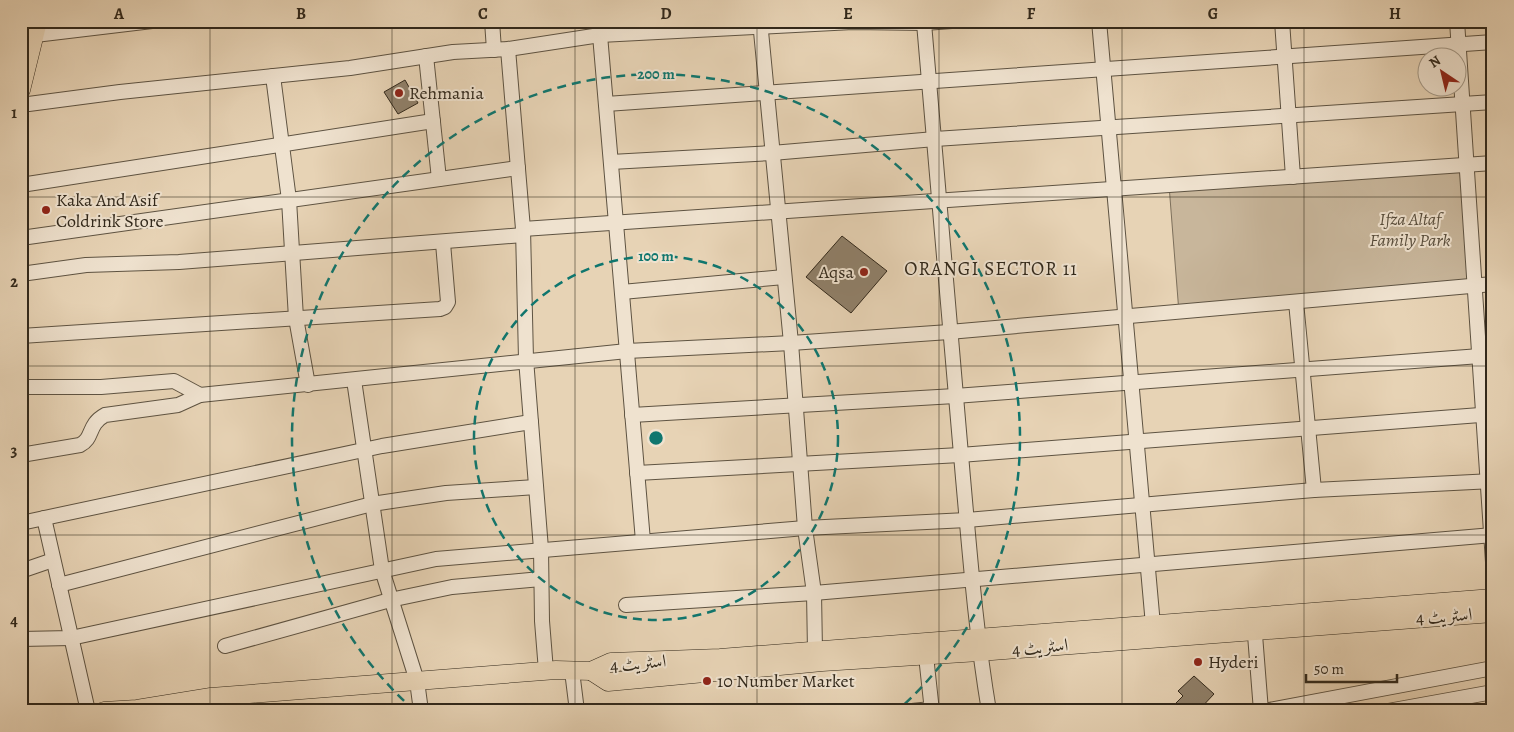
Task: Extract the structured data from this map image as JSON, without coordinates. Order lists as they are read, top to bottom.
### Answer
{
  "streets": {
    "main road": ["اسٹریٹ 4"]
  },
  "districts": ["ORANGI SECTOR 11"],
  "parks": ["Ifza Altaf Family Park"],
  "places": [
    "Rehmania",
    "Kaka And Asif Coldrink Store",
    "Aqsa",
    "Hyderi",
    "10 Number Market"
  ],
  "scale_bar": "50 m",
  "north": "top left",
  "grid": {
    "columns": [
      "A",
      "B",
      "C",
      "D",
      "E",
      "F",
      "G",
      "H"
    ],
    "rows": [
      "1",
      "2",
      "3",
      "4"
    ]
  },
  "rings": ["200 m", "100 m"]
}
